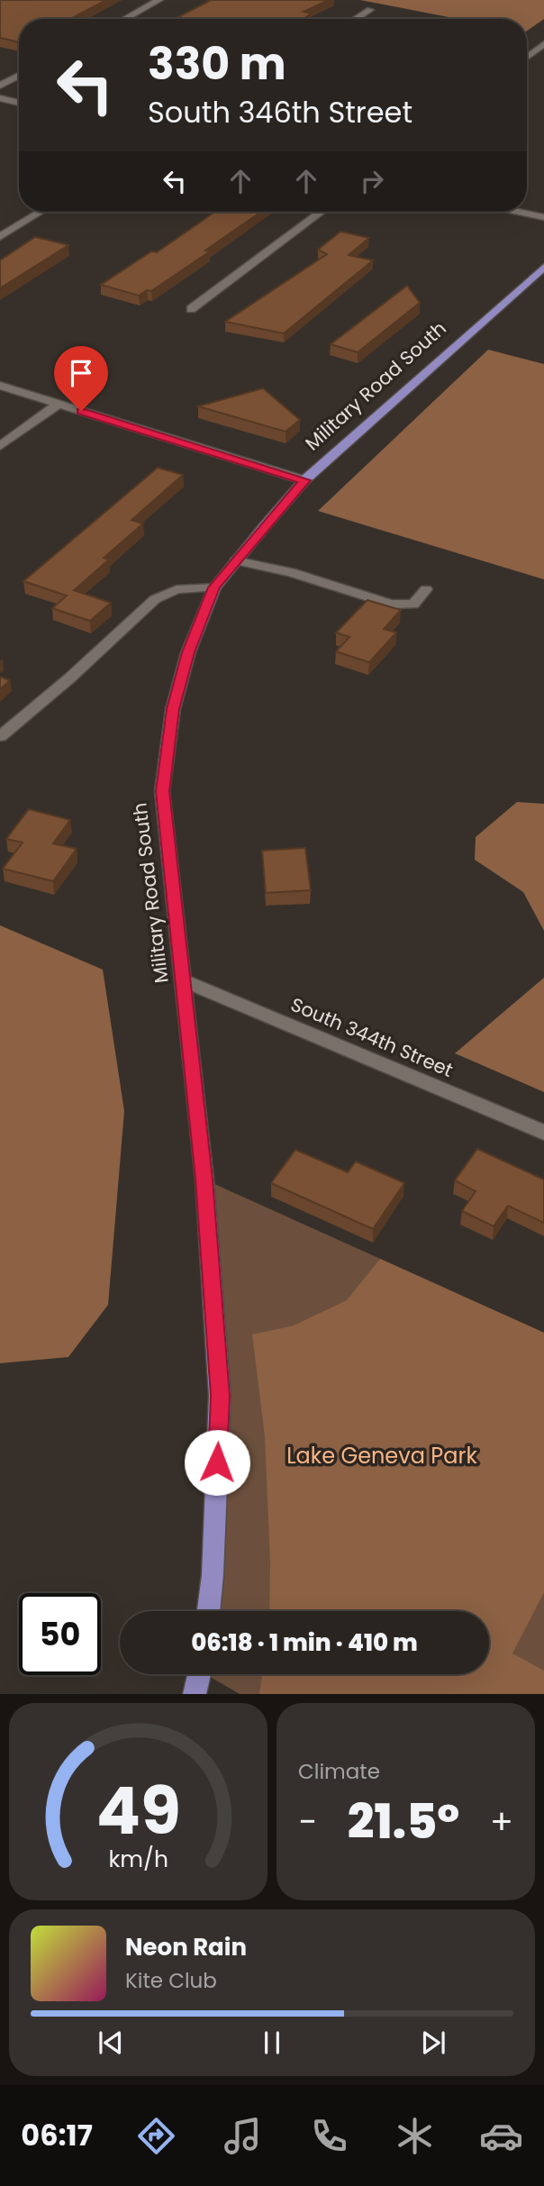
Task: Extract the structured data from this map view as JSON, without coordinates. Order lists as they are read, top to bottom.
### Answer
{
  "streets": {
    "main road": ["Military Road South"],
    "street": ["South 344th Street"]
  },
  "crossings": [
    ["Military Road South", "South 344th Street"]
  ],
  "parks": ["Lake Geneva Park"],
  "page": {
    "turn": ["330 m", "South 346th Street"],
    "limit": "50",
    "trip": "06:18 · 1 min · 410 m",
    "tile": "Climate",
    "heat": ["−", "21.5°", "+"],
    "song": ["Neon Rain", "Kite Club"],
    "tabs": "06:17",
    "gauge": ["49", "km/h"]
  }
}
